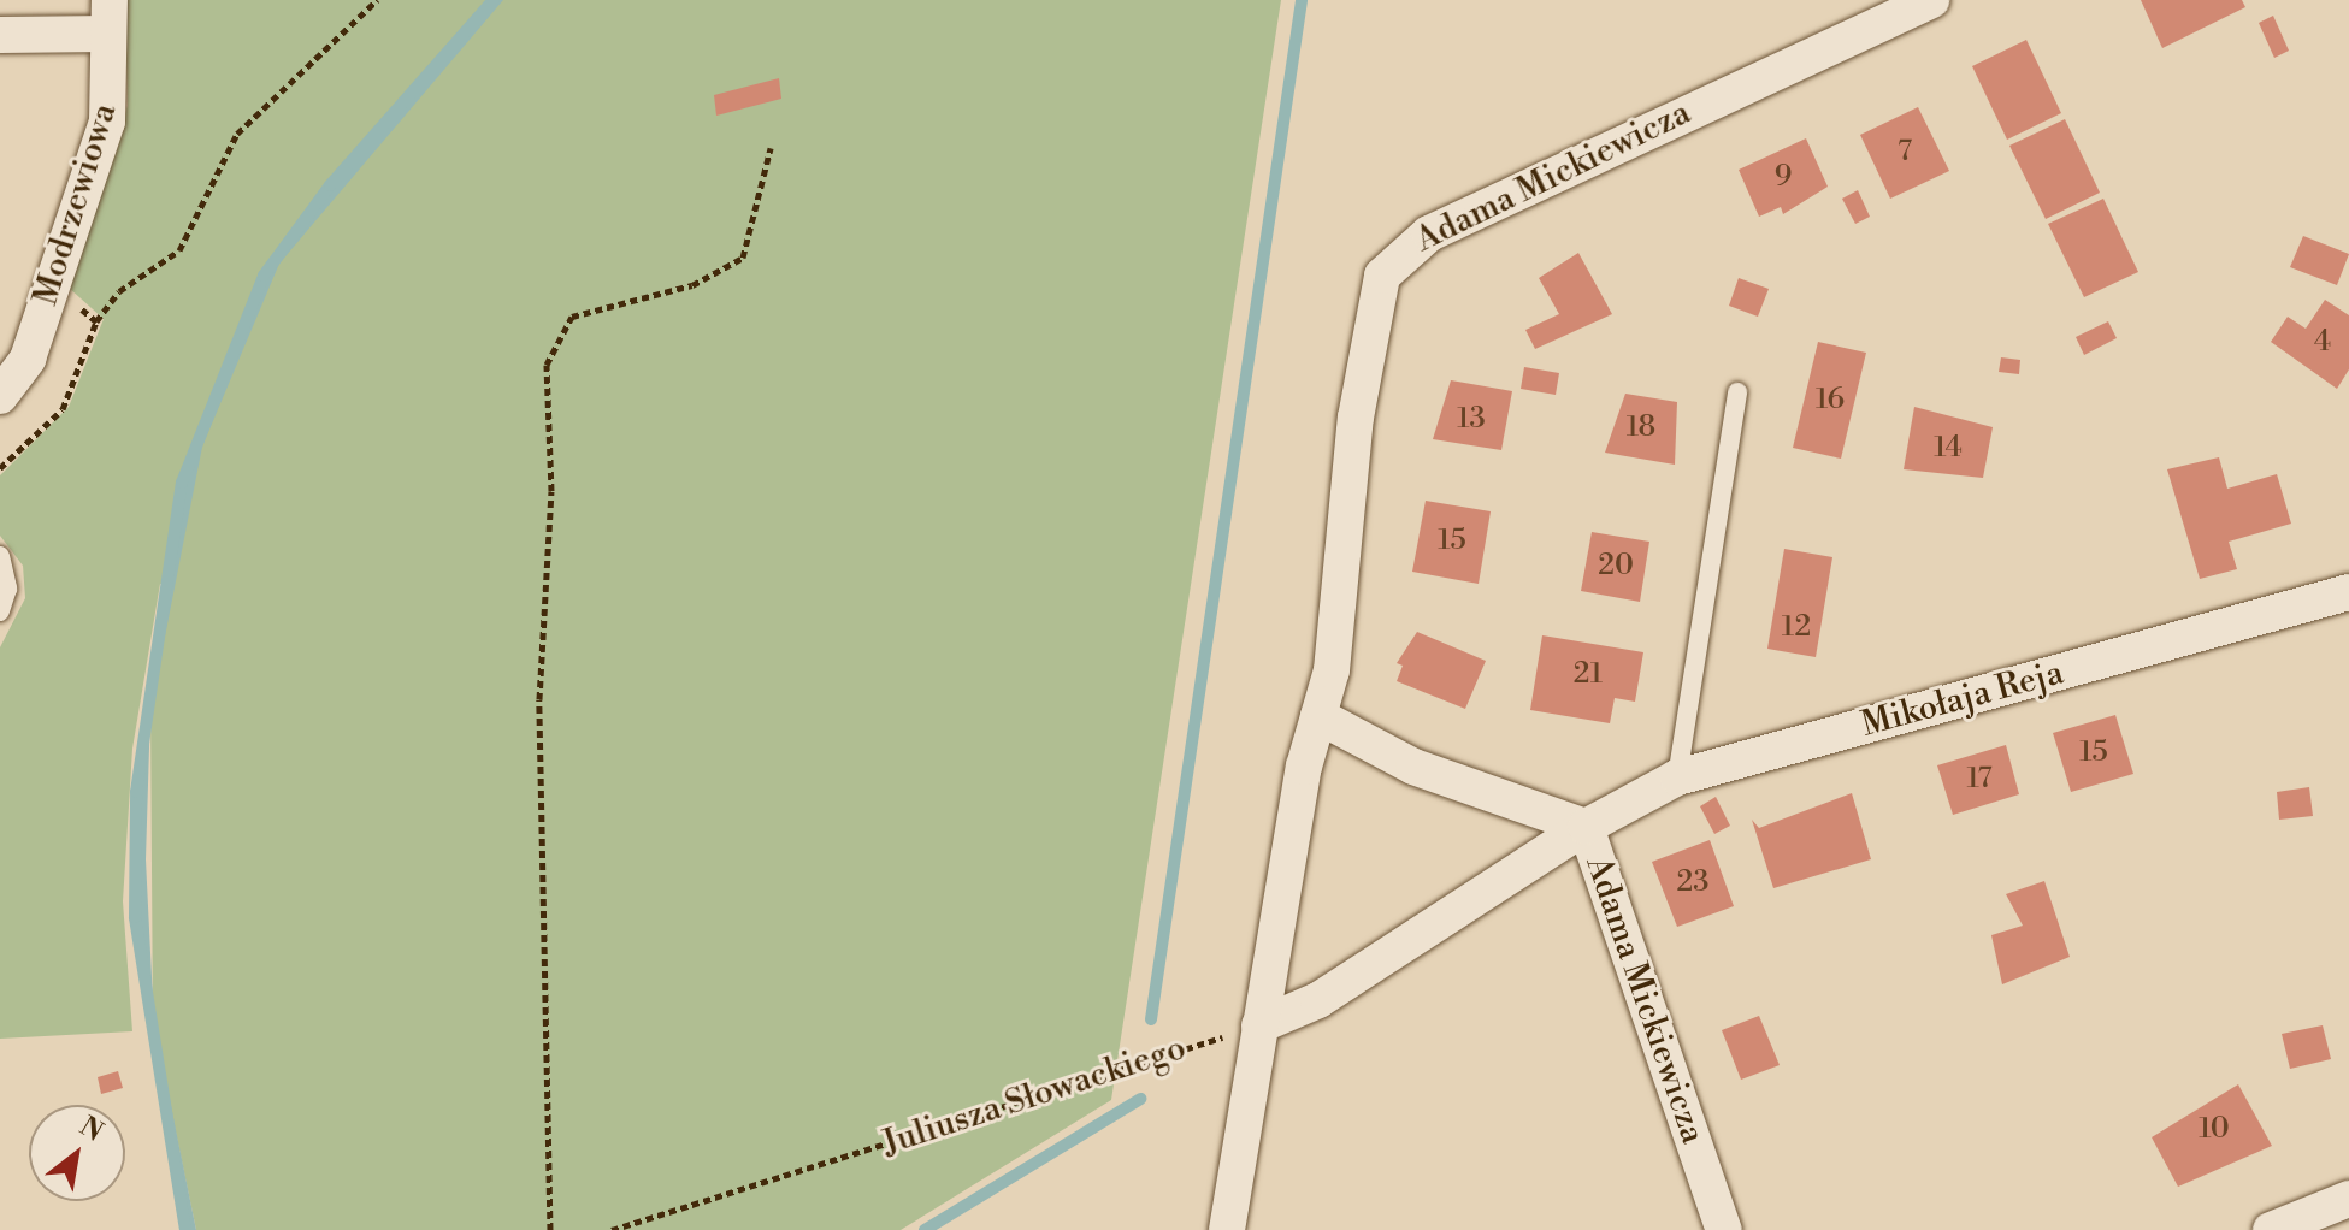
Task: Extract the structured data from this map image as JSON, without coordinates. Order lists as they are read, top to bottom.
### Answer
{
  "streets": {
    "street": ["Adama Mickiewicza", "Modrzewiowa", "Mikołaja Reja"],
    "path": ["Juliusza Słowackiego"]
  },
  "crossings": [
    ["Adama Mickiewicza", "Mikołaja Reja"],
    ["Adama Mickiewicza", "Juliusza Słowackiego"],
    ["Mikołaja Reja", "Juliusza Słowackiego"]
  ],
  "house_numbers": [
    "7",
    "9",
    "4",
    "16",
    "13",
    "18",
    "14",
    "15",
    "20",
    "12",
    "21",
    "15",
    "17",
    "23",
    "10"
  ],
  "north": "top right"
}
